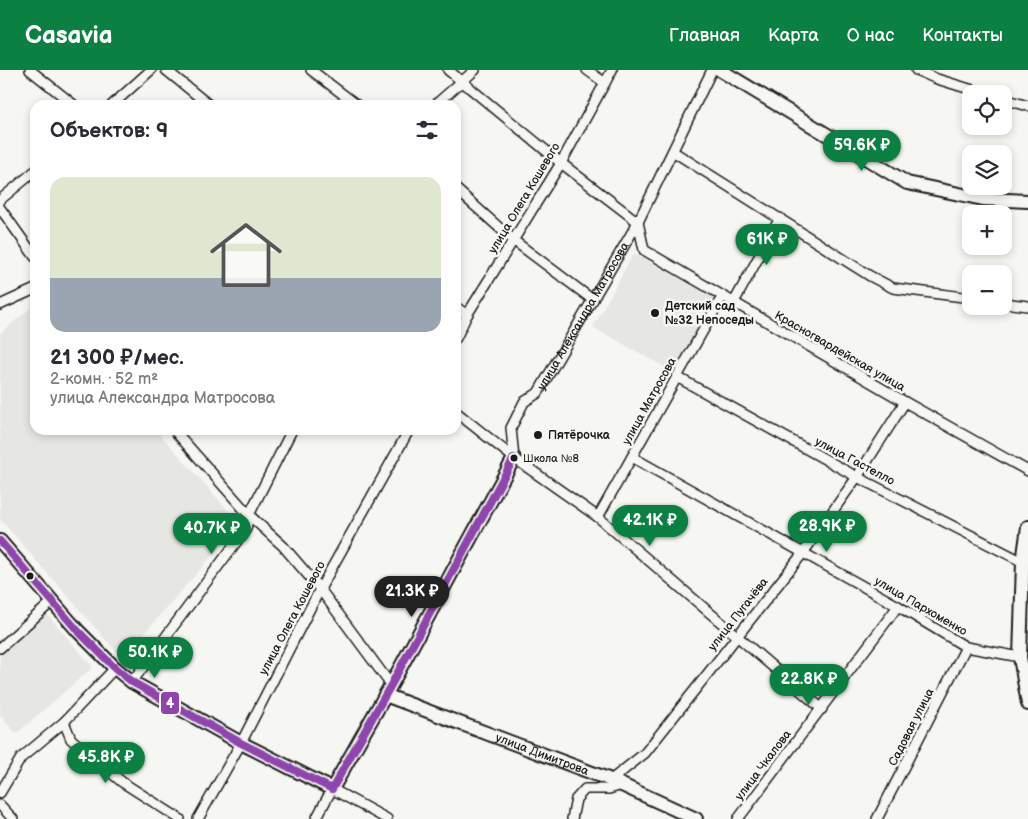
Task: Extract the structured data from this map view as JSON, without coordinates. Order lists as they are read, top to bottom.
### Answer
{
  "streets": {
    "street": [
      "улица Олега Кошевого",
      "улица Александра Матросова",
      "Красногвардейская улица",
      "улица Матросова",
      "улица Гастелло",
      "улица Пархоменко",
      "улица Пугачёва",
      "Садовая улица",
      "улица Димитрова",
      "улица Чкалова"
    ]
  },
  "crossings": [
    ["улица Александра Матросова", "Красногвардейская улица"],
    ["Красногвардейская улица", "улица Матросова"],
    ["Красногвардейская улица", "улица Пугачёва"],
    ["улица Матросова", "улица Гастелло"],
    ["улица Матросова", "улица Пархоменко"],
    ["улица Гастелло", "улица Пугачёва"],
    ["улица Пархоменко", "улица Пугачёва"],
    ["улица Пархоменко", "Садовая улица"],
    ["улица Пархоменко", "улица Чкалова"],
    ["улица Пугачёва", "улица Димитрова"]
  ],
  "places": ["Детский сад №32 Непоседы", "Пятёрочка", "Школа №8"],
  "lines": ["transit line 4"],
  "page": {
    "header": "Casavia",
    "nav": [
      "Главная",
      "Карта",
      "О нас",
      "Контакты"
    ],
    "map_buttons": ["+", "−"],
    "heading": "Объектов: 9",
    "price": [
      "59.6K ₽",
      "61K ₽",
      "42.1K ₽",
      "28.9K ₽",
      "40.7K ₽",
      "21.3K ₽",
      "50.1K ₽",
      "22.8K ₽",
      "45.8K ₽"
    ],
    "list": [
      {
        "name": "21 300 ₽/мес.",
        "note": "2-комн. · 52 m² · улица Александра Матросова"
      }
    ]
  }
}
